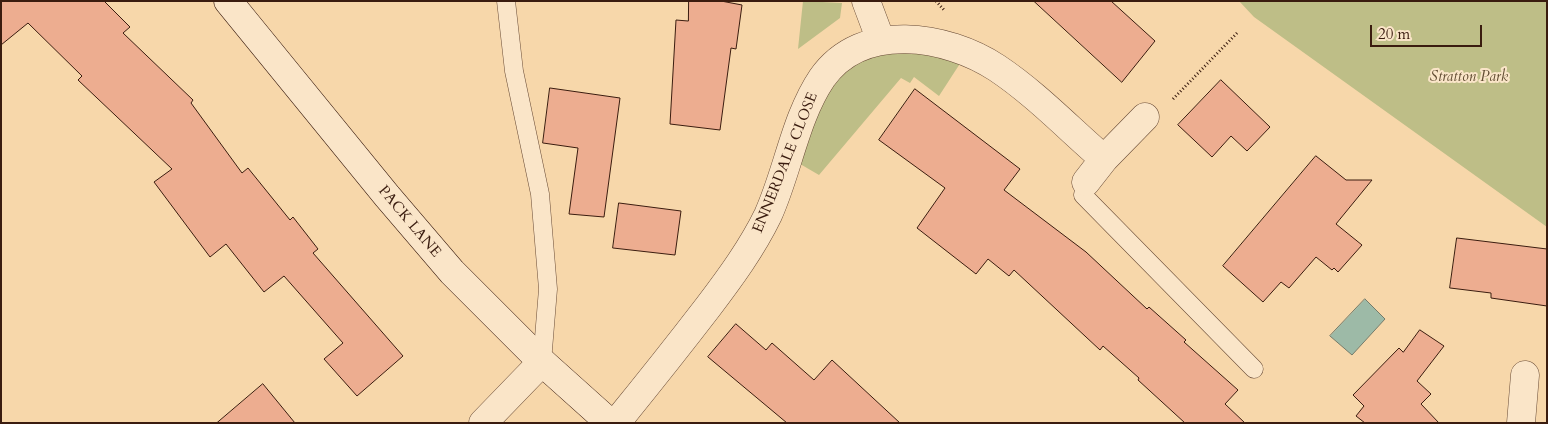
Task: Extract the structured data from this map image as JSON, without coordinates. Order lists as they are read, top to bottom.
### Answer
{
  "streets": {
    "street": ["ENNERDALE CLOSE", "PACK LANE"]
  },
  "parks": ["Stratton Park"],
  "scale_bar": "20 m"
}
